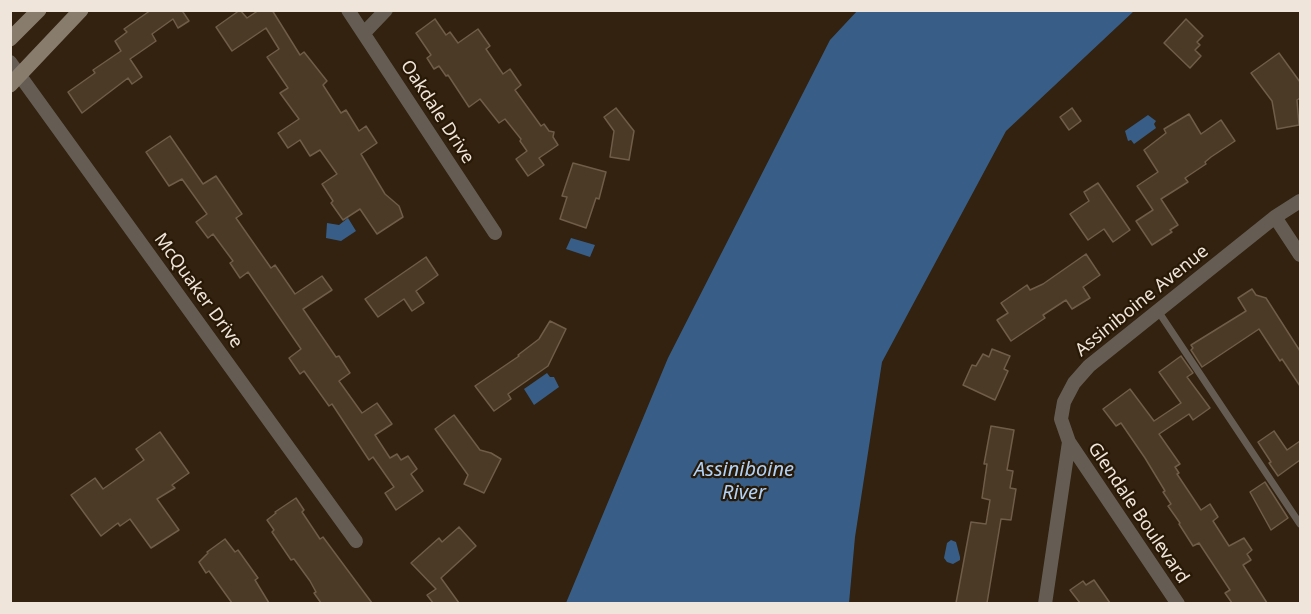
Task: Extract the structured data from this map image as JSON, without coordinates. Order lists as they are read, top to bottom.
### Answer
{
  "streets": {
    "street": [
      "Oakdale Drive",
      "McQuaker Drive",
      "Assiniboine Avenue",
      "Glendale Boulevard"
    ]
  },
  "crossings": [
    ["Assiniboine Avenue", "Glendale Boulevard"]
  ],
  "water": ["Assiniboine River"]
}
